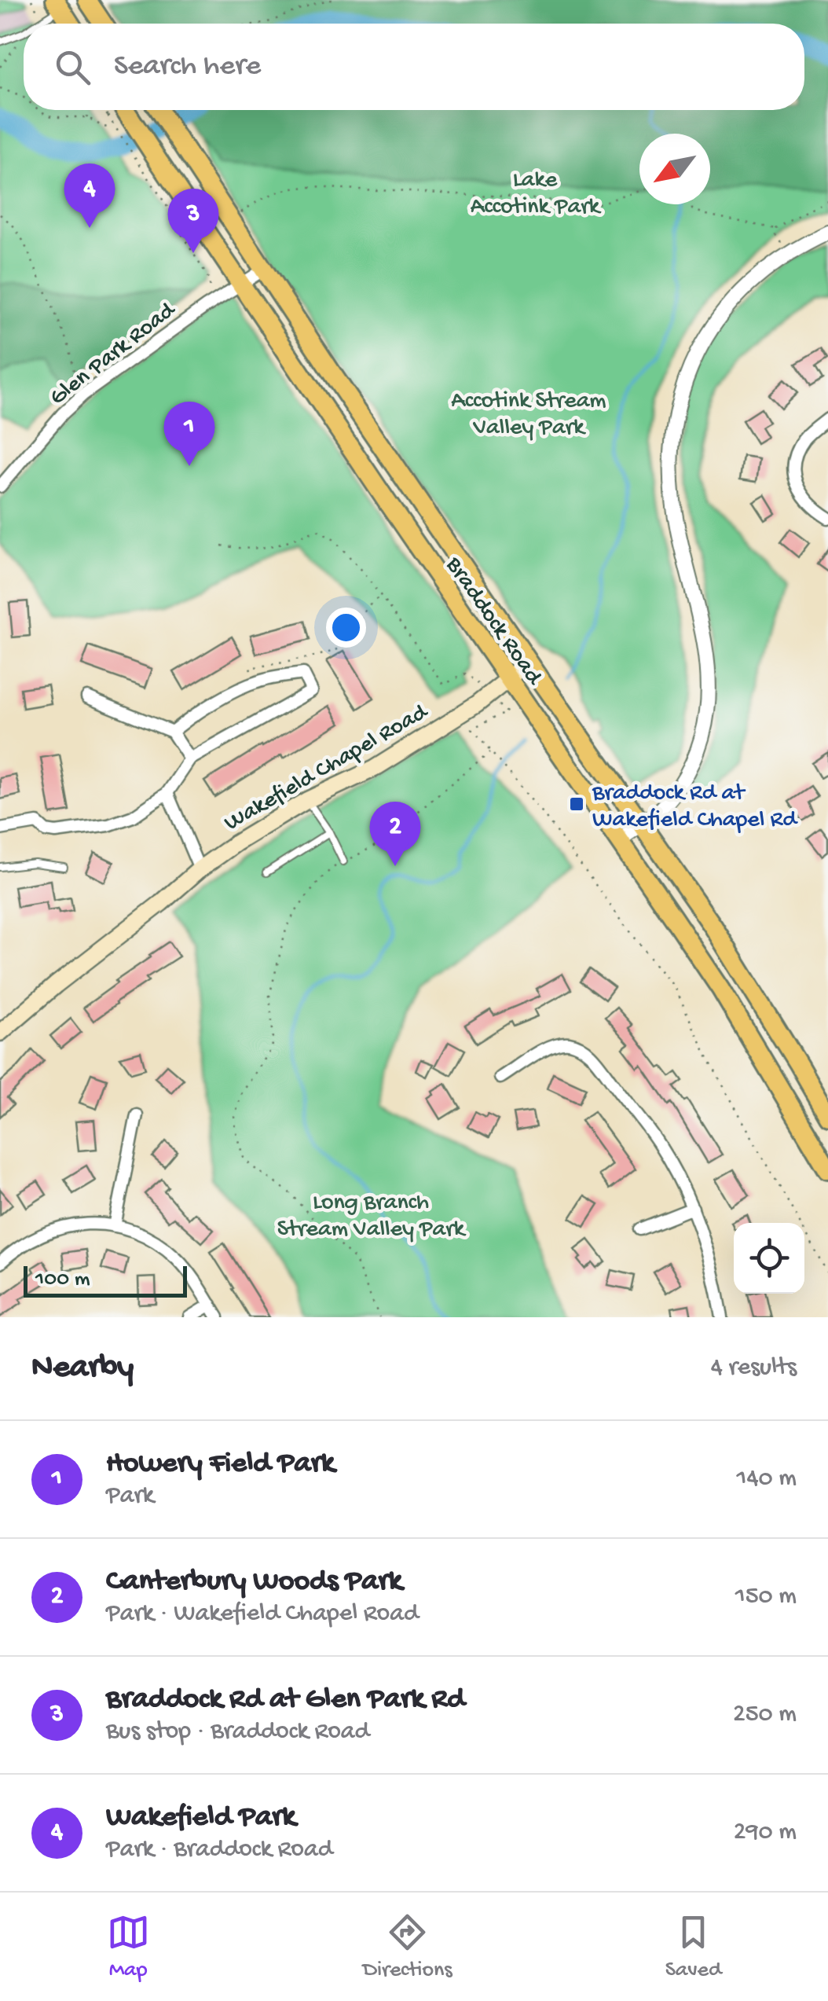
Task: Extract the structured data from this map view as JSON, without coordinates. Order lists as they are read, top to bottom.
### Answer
{
  "streets": {
    "main road": ["Braddock Road", "Wakefield Chapel Road"],
    "street": ["Glen Park Road"]
  },
  "crossings": [
    ["Glen Park Road", "Braddock Road"],
    ["Braddock Road", "Wakefield Chapel Road"]
  ],
  "parks": ["Lake Accotink Park", "Accotink Stream Valley Park", "Long Branch Stream Valley Park"],
  "places": {
    "transit": ["Braddock Rd at Wakefield Chapel Rd"]
  },
  "scale_bar": "100 m",
  "north": "bottom left",
  "page": {
    "search": "Search here",
    "pins": [
      "4",
      "3",
      "1",
      "2"
    ],
    "scale": "100 m",
    "heading": ["Nearby", "4 results"],
    "list": [
      {
        "mark": "1",
        "name": "Howery Field Park",
        "note": "Park",
        "value": "140 m"
      },
      {
        "mark": "2",
        "name": "Canterbury Woods Park",
        "note": "Park · Wakefield Chapel Road",
        "value": "150 m"
      },
      {
        "mark": "3",
        "name": "Braddock Rd at Glen Park Rd",
        "note": "Bus stop · Braddock Road",
        "value": "250 m"
      },
      {
        "mark": "4",
        "name": "Wakefield Park",
        "note": "Park · Braddock Road",
        "value": "290 m"
      }
    ],
    "nav": ["Map", "Directions", "Saved"]
  }
}
